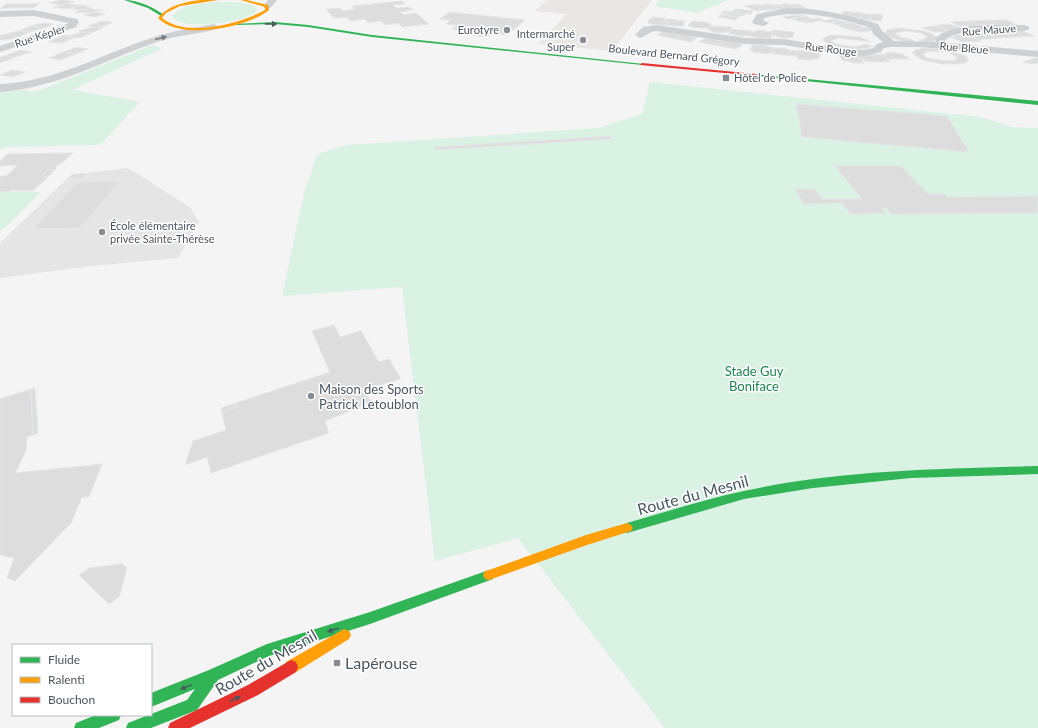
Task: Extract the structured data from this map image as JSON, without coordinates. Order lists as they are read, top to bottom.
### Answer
{
  "streets": {
    "street": [
      "Rue Mauve",
      "Rue Képler",
      "Rue Bleue",
      "Rue Rouge",
      "Boulevard Bernard Grégory",
      "Route du Mesnil"
    ]
  },
  "crossings": [
    ["Rue Mauve", "Rue Bleue"],
    ["Rue Bleue", "Rue Rouge"]
  ],
  "parks": ["Stade Guy Boniface"],
  "places": {
    "other": [
      "Eurotyre",
      "Intermarché Super",
      "École élémentaire privée Sainte-Thérèse",
      "Maison des Sports Patrick Letoublon"
    ],
    "transit": ["Hôtel de Police", "Lapérouse"]
  },
  "legend": ["Fluide", "Ralenti", "Bouchon"]
}
